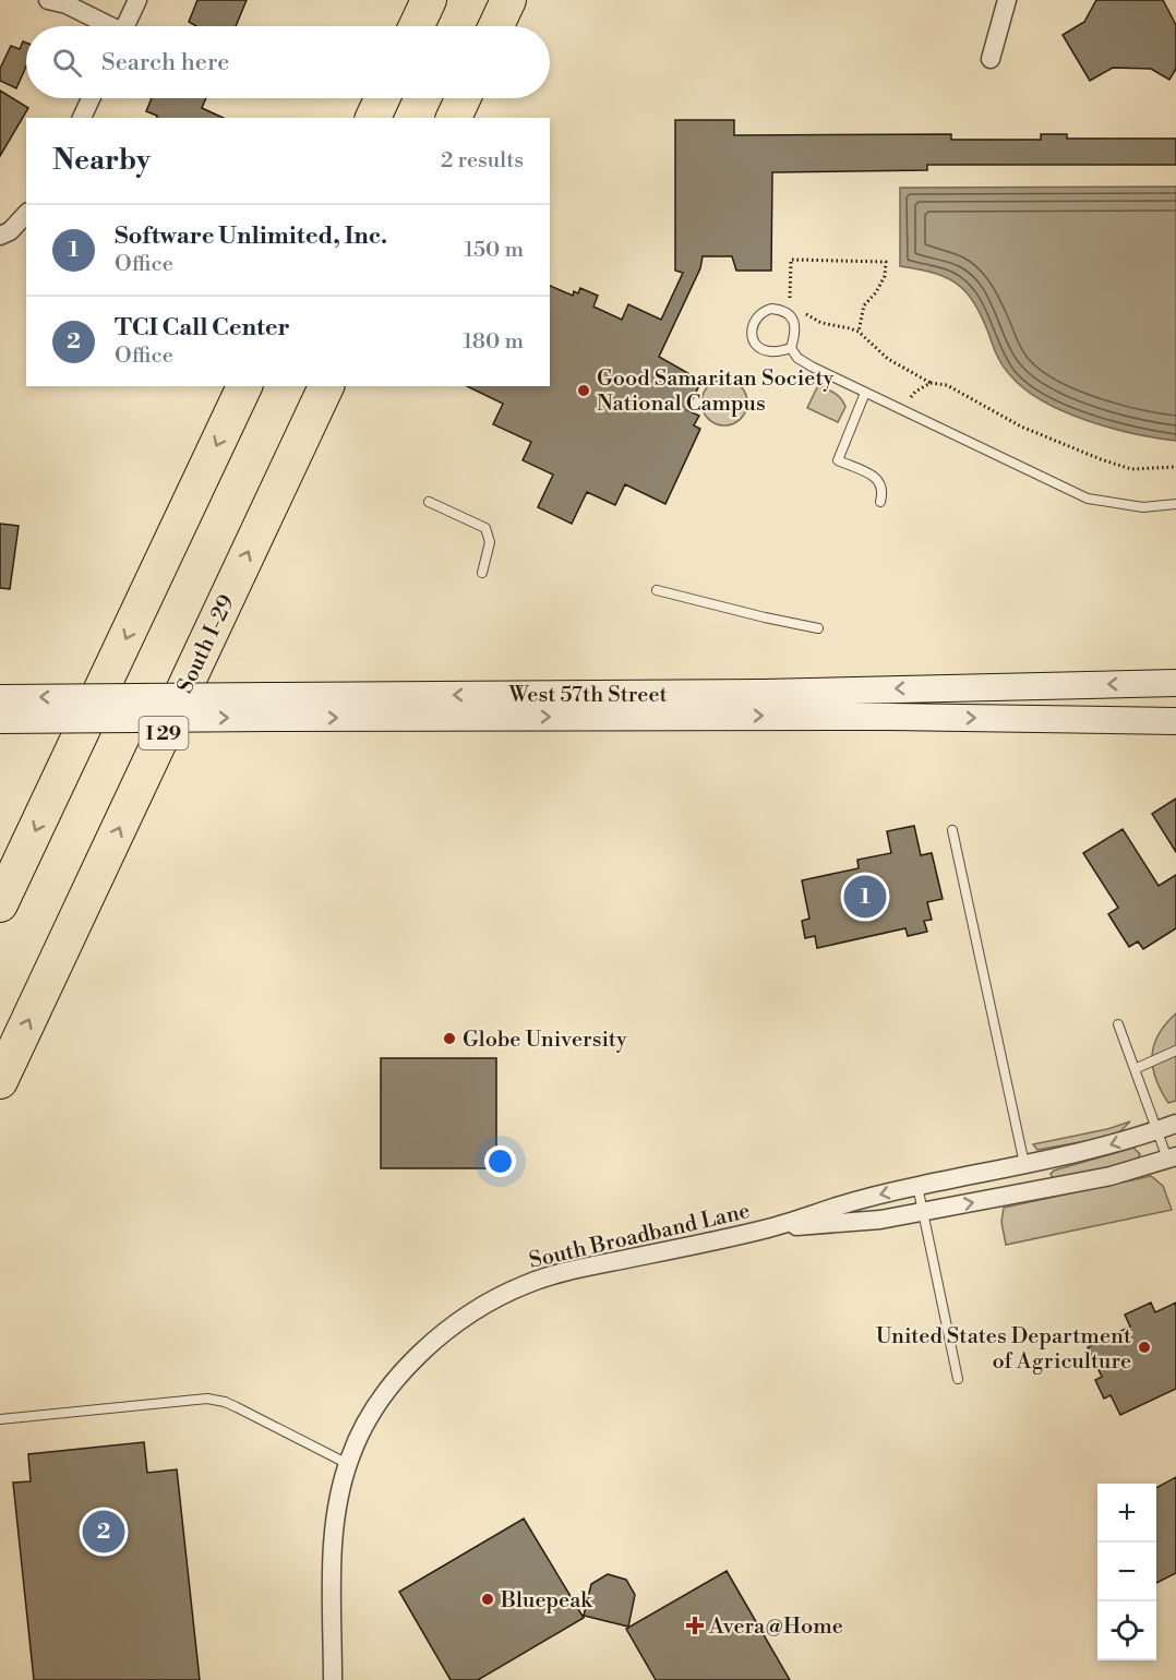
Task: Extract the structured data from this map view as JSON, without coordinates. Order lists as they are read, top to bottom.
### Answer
{
  "streets": {
    "highway": ["South I-29", "I 29"],
    "main road": ["West 57th Street"],
    "street": ["South Broadband Lane"]
  },
  "places": {
    "other": [
      "Good Samaritan Society National Campus",
      "Globe University",
      "United States Department of Agriculture",
      "Bluepeak"
    ],
    "health": ["Avera@Home"]
  },
  "page": {
    "search": "Search here",
    "heading": ["Nearby", "2 results"],
    "list": [
      {
        "mark": "1",
        "name": "Software Unlimited, Inc.",
        "note": "Office",
        "value": "150 m"
      },
      {
        "mark": "2",
        "name": "TCI Call Center",
        "note": "Office",
        "value": "180 m"
      }
    ],
    "pins": ["1", "2"],
    "map_buttons": ["+", "−"]
  }
}
